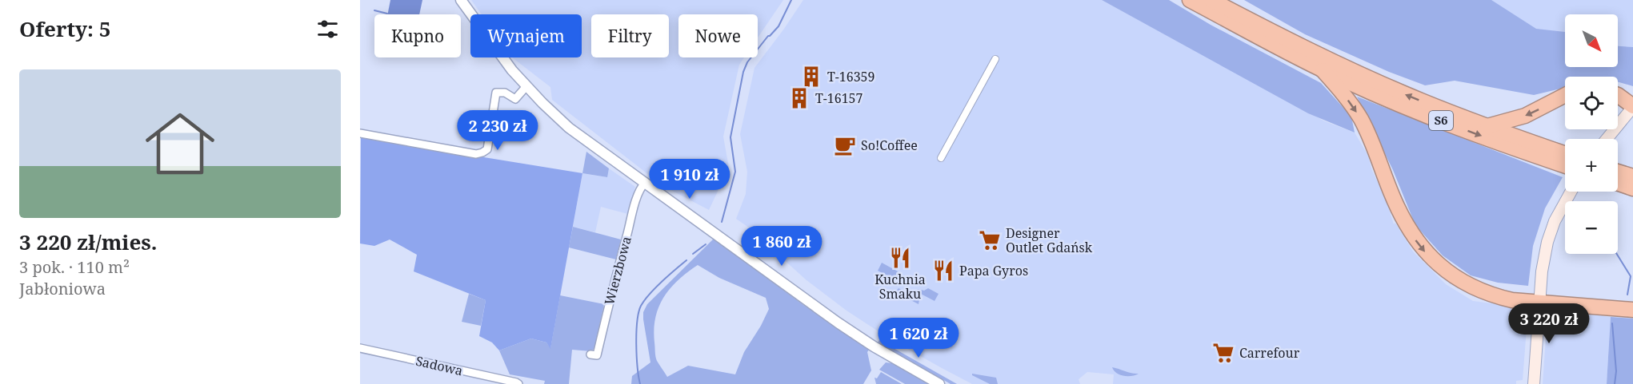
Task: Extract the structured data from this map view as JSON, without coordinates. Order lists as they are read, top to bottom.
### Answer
{
  "streets": {
    "highway": ["S6"],
    "street": ["Wierzbowa", "Sadowa"]
  },
  "places": {
    "building": ["T-16359", "T-16157"],
    "cafe": ["So!Coffee"],
    "supermarket": ["Designer Outlet Gdańsk", "Carrefour"],
    "restaurant": ["Kuchnia Smaku", "Papa Gyros"]
  },
  "north": "bottom right",
  "page": {
    "heading": "Oferty: 5",
    "map_buttons": ["+", "−"],
    "chip": [
      "Kupno",
      "Wynajem",
      "Filtry",
      "Nowe"
    ],
    "list": [
      {
        "name": "3 220 zł/mies.",
        "note": "3 pok. · 110 m² · Jabłoniowa"
      }
    ],
    "price": [
      "2 230 zł",
      "1 910 zł",
      "1 860 zł",
      "3 220 zł",
      "1 620 zł"
    ]
  }
}
